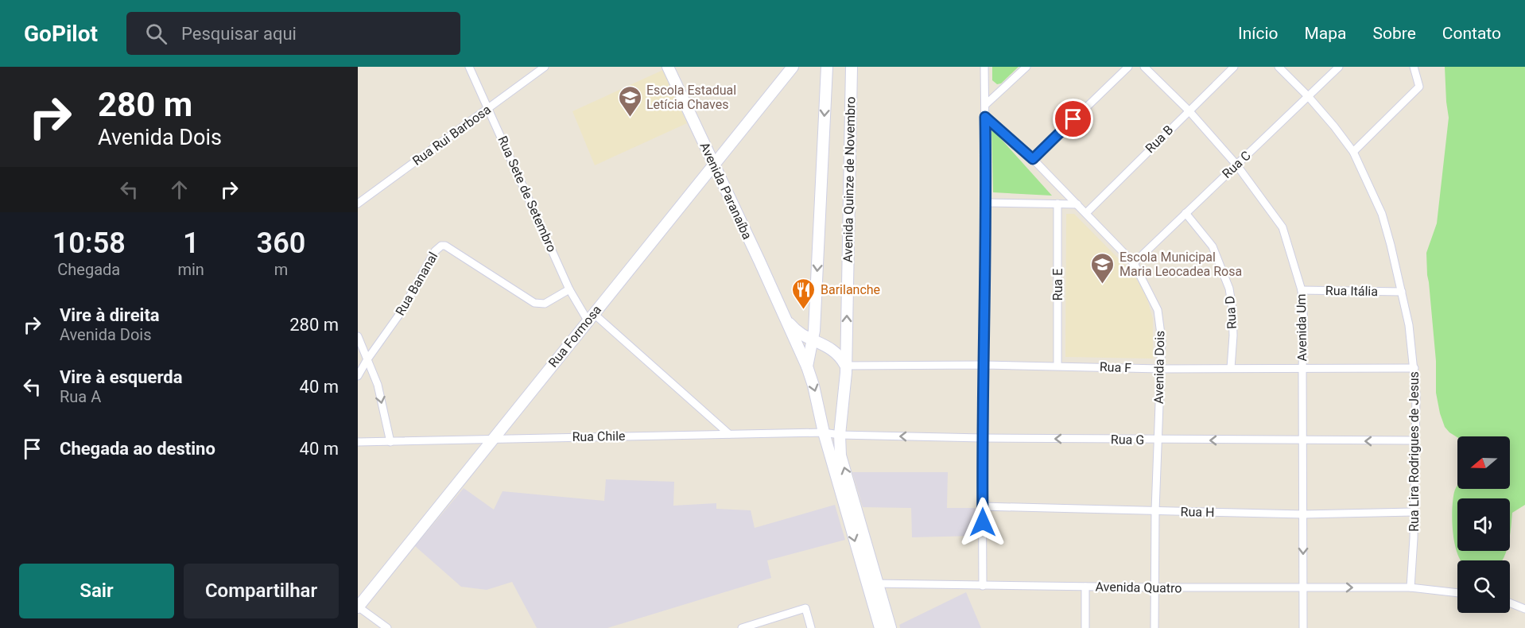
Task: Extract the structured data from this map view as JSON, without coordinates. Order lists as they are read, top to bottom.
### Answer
{
  "streets": {
    "street": [
      "Rua Rui Barbosa",
      "Rua B",
      "Rua C",
      "Avenida Quinze de Novembro",
      "Avenida Paranaíba",
      "Rua Sete de Setembro",
      "Rua Bananal",
      "Rua E",
      "Rua Itália",
      "Rua D",
      "Avenida Um",
      "Rua Formosa",
      "Rua F",
      "Avenida Dois",
      "Rua Chile",
      "Rua G",
      "Rua Lira Rodrigues de Jesus",
      "Rua H",
      "Avenida Quatro"
    ]
  },
  "crossings": [
    ["Rua Rui Barbosa", "Rua Sete de Setembro"],
    ["Rua B", "Avenida Um"],
    ["Rua B", "Avenida Dois"],
    ["Rua C", "Rua D"],
    ["Rua C", "Avenida Um"],
    ["Rua C", "Avenida Dois"],
    ["Rua C", "Rua Lira Rodrigues de Jesus"],
    ["Avenida Quinze de Novembro", "Avenida Paranaíba"],
    ["Avenida Quinze de Novembro", "Rua F"],
    ["Avenida Quinze de Novembro", "Rua Chile"],
    ["Avenida Quinze de Novembro", "Rua G"],
    ["Avenida Quinze de Novembro", "Avenida Quatro"],
    ["Avenida Paranaíba", "Rua Formosa"],
    ["Rua Sete de Setembro", "Rua Bananal"],
    ["Rua Sete de Setembro", "Rua Formosa"],
    ["Rua Sete de Setembro", "Rua Chile"],
    ["Rua E", "Rua F"],
    ["Rua Itália", "Avenida Um"],
    ["Rua Itália", "Rua Lira Rodrigues de Jesus"],
    ["Rua D", "Rua F"],
    ["Avenida Um", "Rua F"],
    ["Avenida Um", "Rua G"],
    ["Avenida Um", "Rua H"],
    ["Avenida Um", "Avenida Quatro"],
    ["Rua Formosa", "Rua Chile"],
    ["Rua F", "Avenida Dois"],
    ["Rua F", "Rua Lira Rodrigues de Jesus"],
    ["Avenida Dois", "Rua G"],
    ["Avenida Dois", "Rua H"],
    ["Avenida Dois", "Avenida Quatro"],
    ["Rua Chile", "Rua G"],
    ["Rua G", "Rua Lira Rodrigues de Jesus"],
    ["Rua Lira Rodrigues de Jesus", "Rua H"],
    ["Rua Lira Rodrigues de Jesus", "Avenida Quatro"]
  ],
  "one_way": ["Rua G"],
  "places": {
    "school or university": ["Escola Estadual Letícia Chaves", "Escola Municipal Maria Leocadea Rosa"],
    "restaurant": ["Barilanche"]
  },
  "north": "left",
  "page": {
    "header": "GoPilot",
    "search": "Pesquisar aqui",
    "nav": [
      "Início",
      "Mapa",
      "Sobre",
      "Contato"
    ],
    "turn": ["280 m", "Avenida Dois"],
    "eta": [
      "10:58",
      "Chegada",
      "1",
      "min",
      "360",
      "m"
    ],
    "list": [
      {
        "name": "Vire à direita",
        "note": "Avenida Dois",
        "value": "280 m"
      },
      {
        "name": "Vire à esquerda",
        "note": "Rua A",
        "value": "40 m"
      },
      {
        "name": "Chegada ao destino",
        "value": "40 m"
      }
    ],
    "buttons": ["Sair", "Compartilhar"]
  }
}
